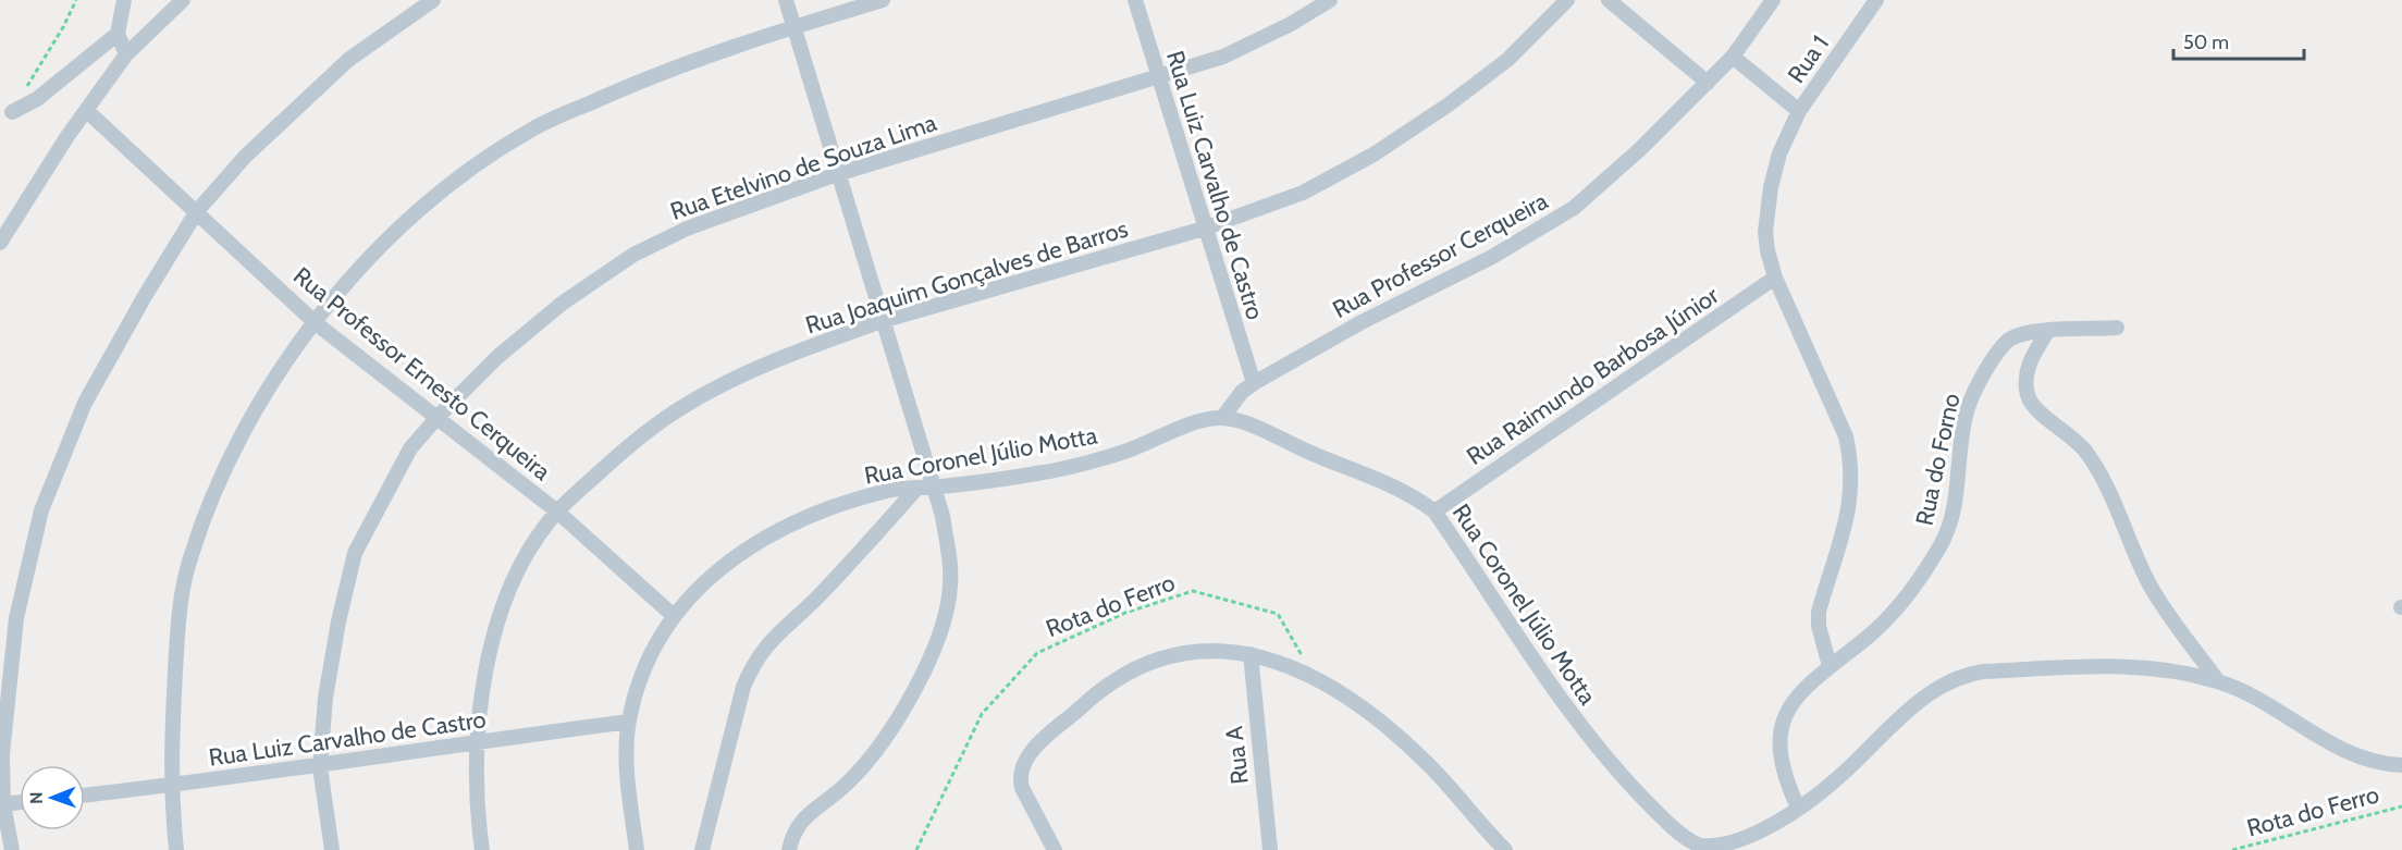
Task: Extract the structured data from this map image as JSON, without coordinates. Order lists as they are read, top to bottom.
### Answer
{
  "streets": {
    "street": [
      "Rua 1",
      "Rua Etelvino de Souza Lima",
      "Rua Luiz Carvalho de Castro",
      "Rua Professor Cerqueira",
      "Rua Joaquim Gonçalves de Barros",
      "Rua Professor Ernesto Cerqueira",
      "Rua Raimundo Barbosa Júnior",
      "Rua Coronel Júlio Motta",
      "Rua do Forno",
      "Rua A"
    ],
    "path": ["Rota do Ferro"]
  },
  "crossings": [
    ["Rua 1", "Rua Raimundo Barbosa Júnior"],
    ["Rua 1", "Rua do Forno"],
    ["Rua Etelvino de Souza Lima", "Rua Luiz Carvalho de Castro"],
    ["Rua Etelvino de Souza Lima", "Rua Professor Ernesto Cerqueira"],
    ["Rua Luiz Carvalho de Castro", "Rua Professor Cerqueira"],
    ["Rua Luiz Carvalho de Castro", "Rua Joaquim Gonçalves de Barros"],
    ["Rua Luiz Carvalho de Castro", "Rua Coronel Júlio Motta"],
    ["Rua Professor Cerqueira", "Rua Coronel Júlio Motta"],
    ["Rua Joaquim Gonçalves de Barros", "Rua Professor Ernesto Cerqueira"],
    ["Rua Professor Ernesto Cerqueira", "Rua Coronel Júlio Motta"],
    ["Rua Raimundo Barbosa Júnior", "Rua Coronel Júlio Motta"],
    ["Rua Coronel Júlio Motta", "Rua do Forno"]
  ],
  "scale_bar": "50 m",
  "north": "left"
}
